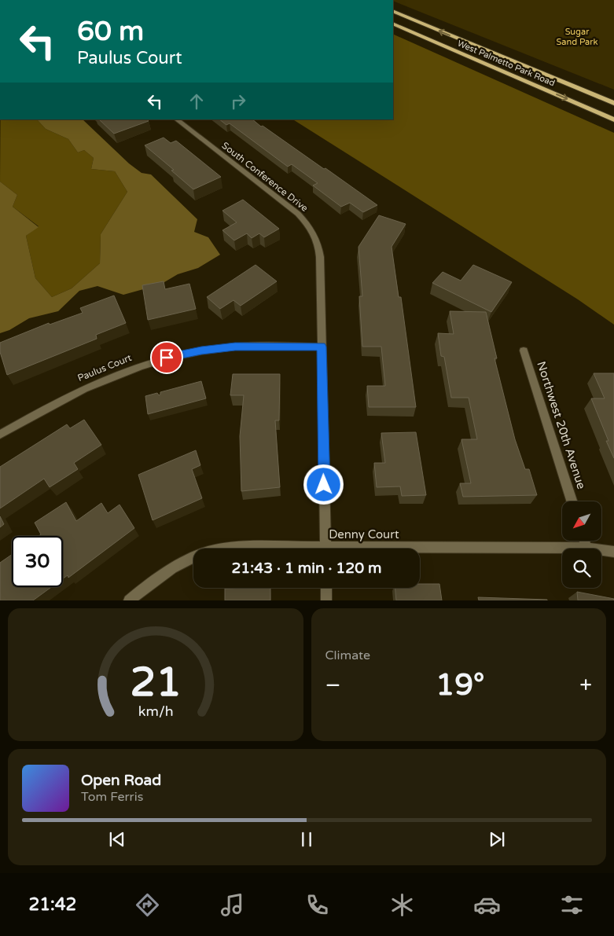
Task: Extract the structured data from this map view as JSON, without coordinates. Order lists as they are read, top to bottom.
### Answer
{
  "streets": {
    "main road": ["West Palmetto Park Road"],
    "street": [
      "South Conference Drive",
      "Paulus Court",
      "Northwest 20th Avenue",
      "Denny Court"
    ]
  },
  "crossings": [
    ["South Conference Drive", "Paulus Court"]
  ],
  "parks": ["Sugar Sand Park"],
  "north": "bottom left",
  "page": {
    "turn": ["60 m", "Paulus Court"],
    "limit": "30",
    "trip": "21:43 · 1 min · 120 m",
    "tile": "Climate",
    "heat": ["−", "19°", "+"],
    "song": ["Open Road", "Tom Ferris"],
    "tabs": "21:42",
    "gauge": ["21", "km/h"]
  }
}
